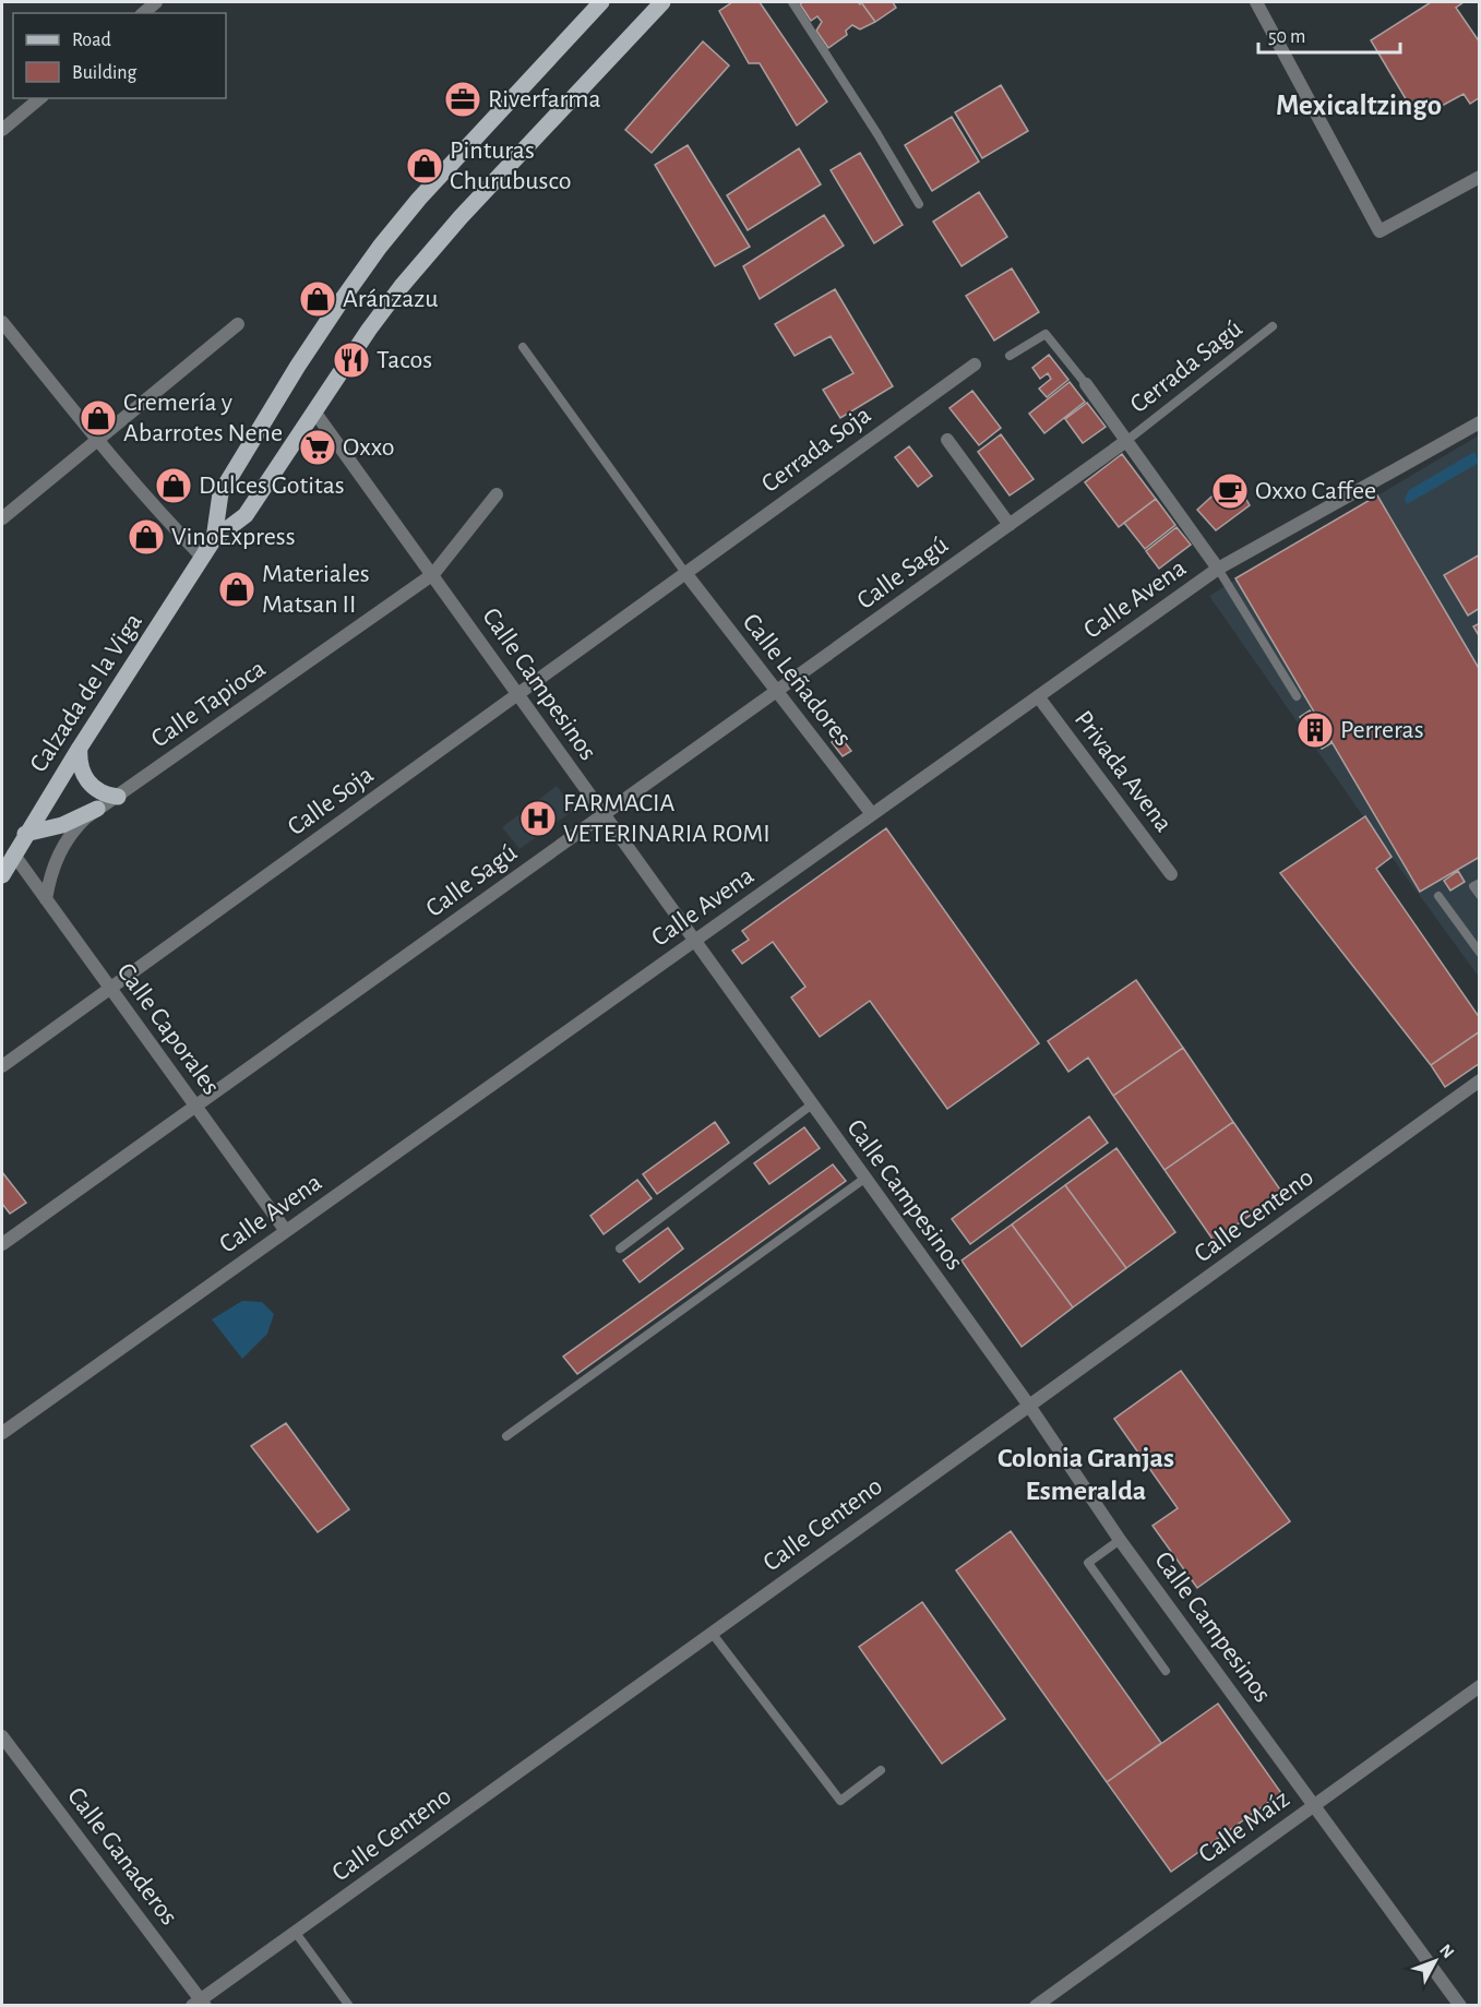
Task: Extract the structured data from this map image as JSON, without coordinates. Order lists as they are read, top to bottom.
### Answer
{
  "streets": {
    "main road": ["Calzada de la Viga"],
    "street": [
      "Cerrada Soja",
      "Calle Sagú",
      "Calle Avena",
      "Calle Leñadores",
      "Calle Campesinos",
      "Calle Tapioca",
      "Privada Avena",
      "Calle Soja",
      "Calle Caporales",
      "Calle Centeno",
      "Calle Maíz",
      "Calle Ganaderos"
    ],
    "lane": ["Cerrada Sagú"]
  },
  "crossings": [
    ["Cerrada Sagú", "Calle Sagú"],
    ["Cerrada Soja", "Calle Leñadores"],
    ["Cerrada Soja", "Calle Soja"],
    ["Calle Sagú", "Calle Leñadores"],
    ["Calle Sagú", "Calle Campesinos"],
    ["Calle Sagú", "Calle Caporales"],
    ["Calle Avena", "Calle Leñadores"],
    ["Calle Avena", "Calle Campesinos"],
    ["Calle Avena", "Privada Avena"],
    ["Calle Avena", "Calle Caporales"],
    ["Calle Leñadores", "Calle Soja"],
    ["Calle Campesinos", "Calzada de la Viga"],
    ["Calle Campesinos", "Calle Tapioca"],
    ["Calle Campesinos", "Calle Soja"],
    ["Calle Campesinos", "Calle Centeno"],
    ["Calle Campesinos", "Calle Maíz"],
    ["Calzada de la Viga", "Calle Caporales"],
    ["Calle Tapioca", "Calle Caporales"],
    ["Calle Soja", "Calle Caporales"],
    ["Calle Centeno", "Calle Ganaderos"]
  ],
  "districts": ["Mexicaltzingo", "Colonia Granjas Esmeralda"],
  "places": {
    "office": ["Riverfarma"],
    "shop": [
      "Pinturas Churubusco",
      "Aránzazu",
      "Cremería y Abarrotes Nene",
      "Dulces Gotitas",
      "VinoExpress",
      "Materiales Matsan II"
    ],
    "restaurant": ["Tacos"],
    "supermarket": ["Oxxo"],
    "cafe": ["Oxxo Caffee"],
    "building": ["Perreras"],
    "hospital": ["FARMACIA VETERINARIA ROMI"]
  },
  "legend": ["Road", "Building"],
  "scale_bar": "50 m",
  "north": "top right"
}
